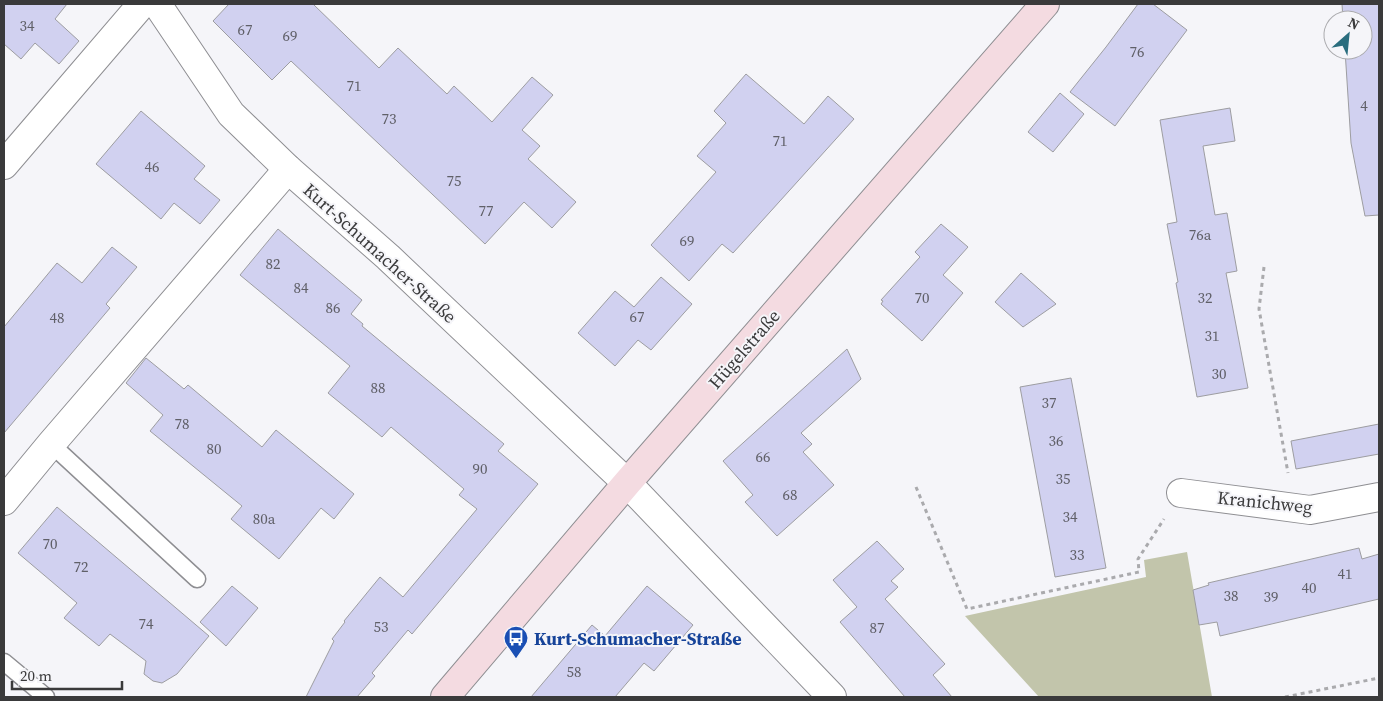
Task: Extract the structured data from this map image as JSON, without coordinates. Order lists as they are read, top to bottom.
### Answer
{
  "streets": {
    "street": ["Kurt-Schumacher-Straße", "Hügelstraße", "Kranichweg"]
  },
  "crossings": [
    ["Kurt-Schumacher-Straße", "Hügelstraße"]
  ],
  "places": {
    "bus stop": ["Kurt-Schumacher-Straße"]
  },
  "house_numbers": [
    "34",
    "67",
    "69",
    "76",
    "71",
    "4",
    "73",
    "71",
    "46",
    "75",
    "77",
    "76a",
    "69",
    "82",
    "84",
    "70",
    "32",
    "86",
    "67",
    "48",
    "31",
    "30",
    "88",
    "37",
    "78",
    "36",
    "80",
    "66",
    "90",
    "35",
    "68",
    "34",
    "80a",
    "70",
    "33",
    "72",
    "41",
    "40",
    "38",
    "39",
    "74",
    "53",
    "87",
    "58"
  ],
  "scale_bar": "20 m",
  "north": "top right"
}
